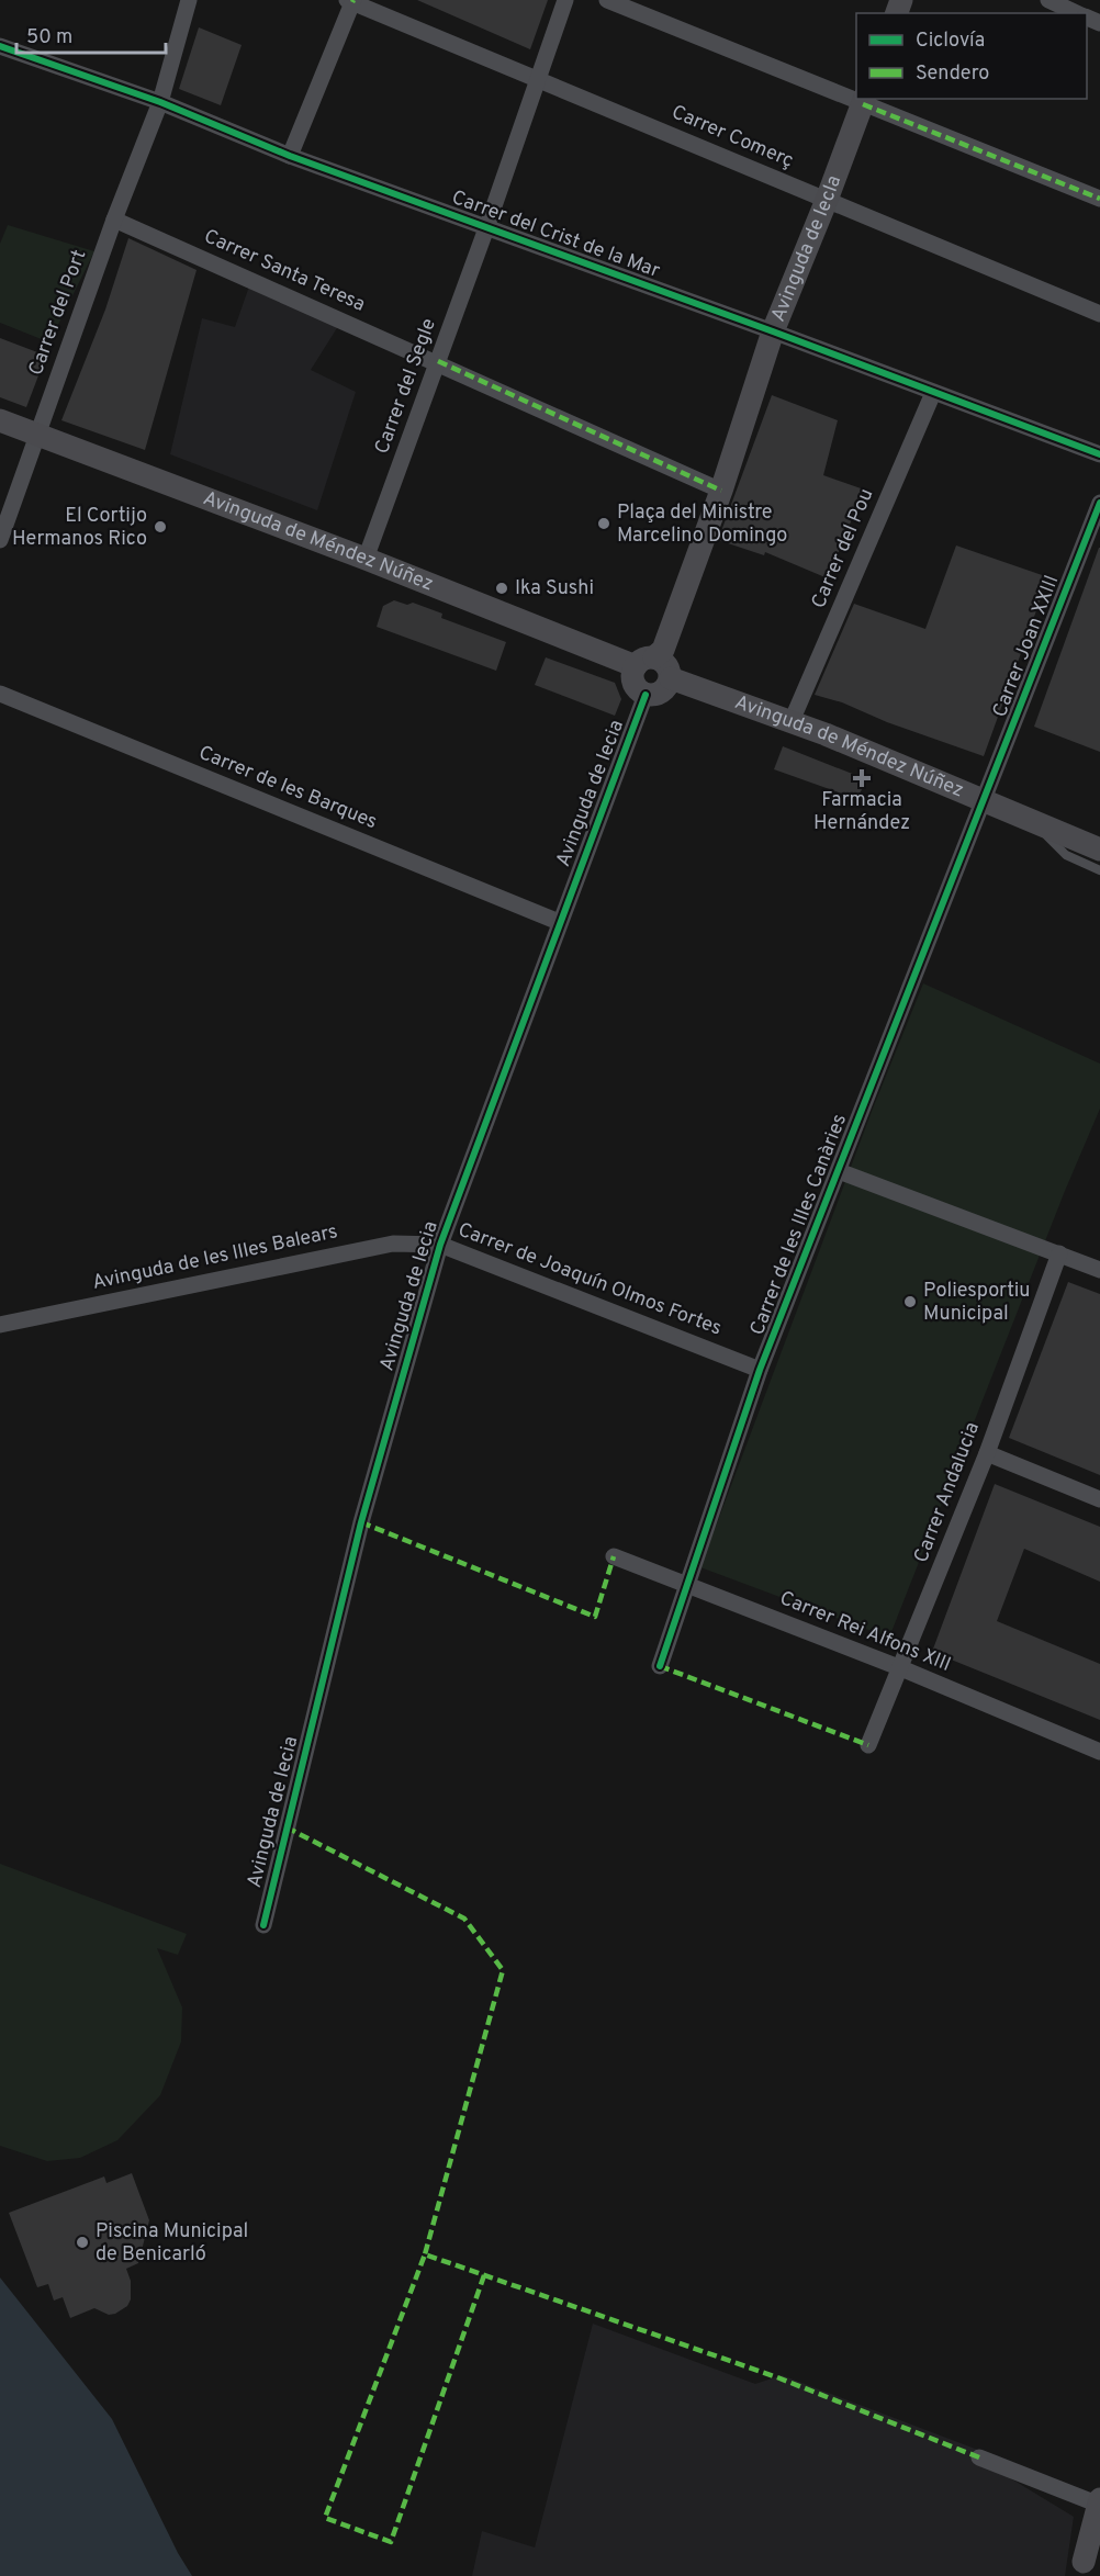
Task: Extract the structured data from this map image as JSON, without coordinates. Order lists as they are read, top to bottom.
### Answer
{
  "streets": {
    "street": [
      "Carrer Comerç",
      "Carrer del Crist de la Mar",
      "Avinguda de lecla",
      "Carrer Santa Teresa",
      "Carrer del Port",
      "Carrer del Segle",
      "Avinguda de Méndez Núñez",
      "Carrer del Pou",
      "Carrer Joan XXIII",
      "Carrer de les Barques",
      "Avinguda de lecia",
      "Carrer de les Illes Canàries",
      "Avinguda de les Illes Balears",
      "Carrer de Joaquín Olmos Fortes",
      "Carrer Andalucia",
      "Carrer Rei Alfons XIII"
    ]
  },
  "crossings": [
    ["Carrer Comerç", "Avinguda de lecla"],
    ["Carrer Comerç", "Carrer del Segle"],
    ["Carrer del Crist de la Mar", "Avinguda de lecla"],
    ["Carrer del Crist de la Mar", "Carrer del Port"],
    ["Carrer del Crist de la Mar", "Carrer del Segle"],
    ["Carrer del Crist de la Mar", "Carrer del Pou"],
    ["Avinguda de lecla", "Avinguda de Méndez Núñez"],
    ["Avinguda de lecla", "Avinguda de lecia"],
    ["Carrer Santa Teresa", "Carrer del Port"],
    ["Carrer Santa Teresa", "Carrer del Segle"],
    ["Carrer del Port", "Avinguda de Méndez Núñez"],
    ["Carrer del Segle", "Avinguda de Méndez Núñez"],
    ["Avinguda de Méndez Núñez", "Carrer del Pou"],
    ["Avinguda de Méndez Núñez", "Carrer Joan XXIII"],
    ["Avinguda de Méndez Núñez", "Avinguda de lecia"],
    ["Avinguda de Méndez Núñez", "Carrer de les Illes Canàries"],
    ["Carrer Joan XXIII", "Carrer de les Illes Canàries"],
    ["Carrer de les Barques", "Avinguda de lecia"],
    ["Avinguda de lecia", "Avinguda de les Illes Balears"],
    ["Avinguda de lecia", "Carrer de Joaquín Olmos Fortes"],
    ["Carrer de les Illes Canàries", "Carrer de Joaquín Olmos Fortes"],
    ["Carrer de les Illes Canàries", "Carrer Rei Alfons XIII"],
    ["Avinguda de les Illes Balears", "Carrer de Joaquín Olmos Fortes"],
    ["Carrer Andalucia", "Carrer Rei Alfons XIII"]
  ],
  "places": {
    "other": [
      "Plaça del Ministre Marcelino Domingo",
      "El Cortijo Hermanos Rico",
      "Ika Sushi",
      "Poliesportiu Municipal",
      "Piscina Municipal de Benicarló"
    ],
    "health": ["Farmacia Hernández"]
  },
  "legend": ["Ciclovía", "Sendero"],
  "scale_bar": "50 m"
}
